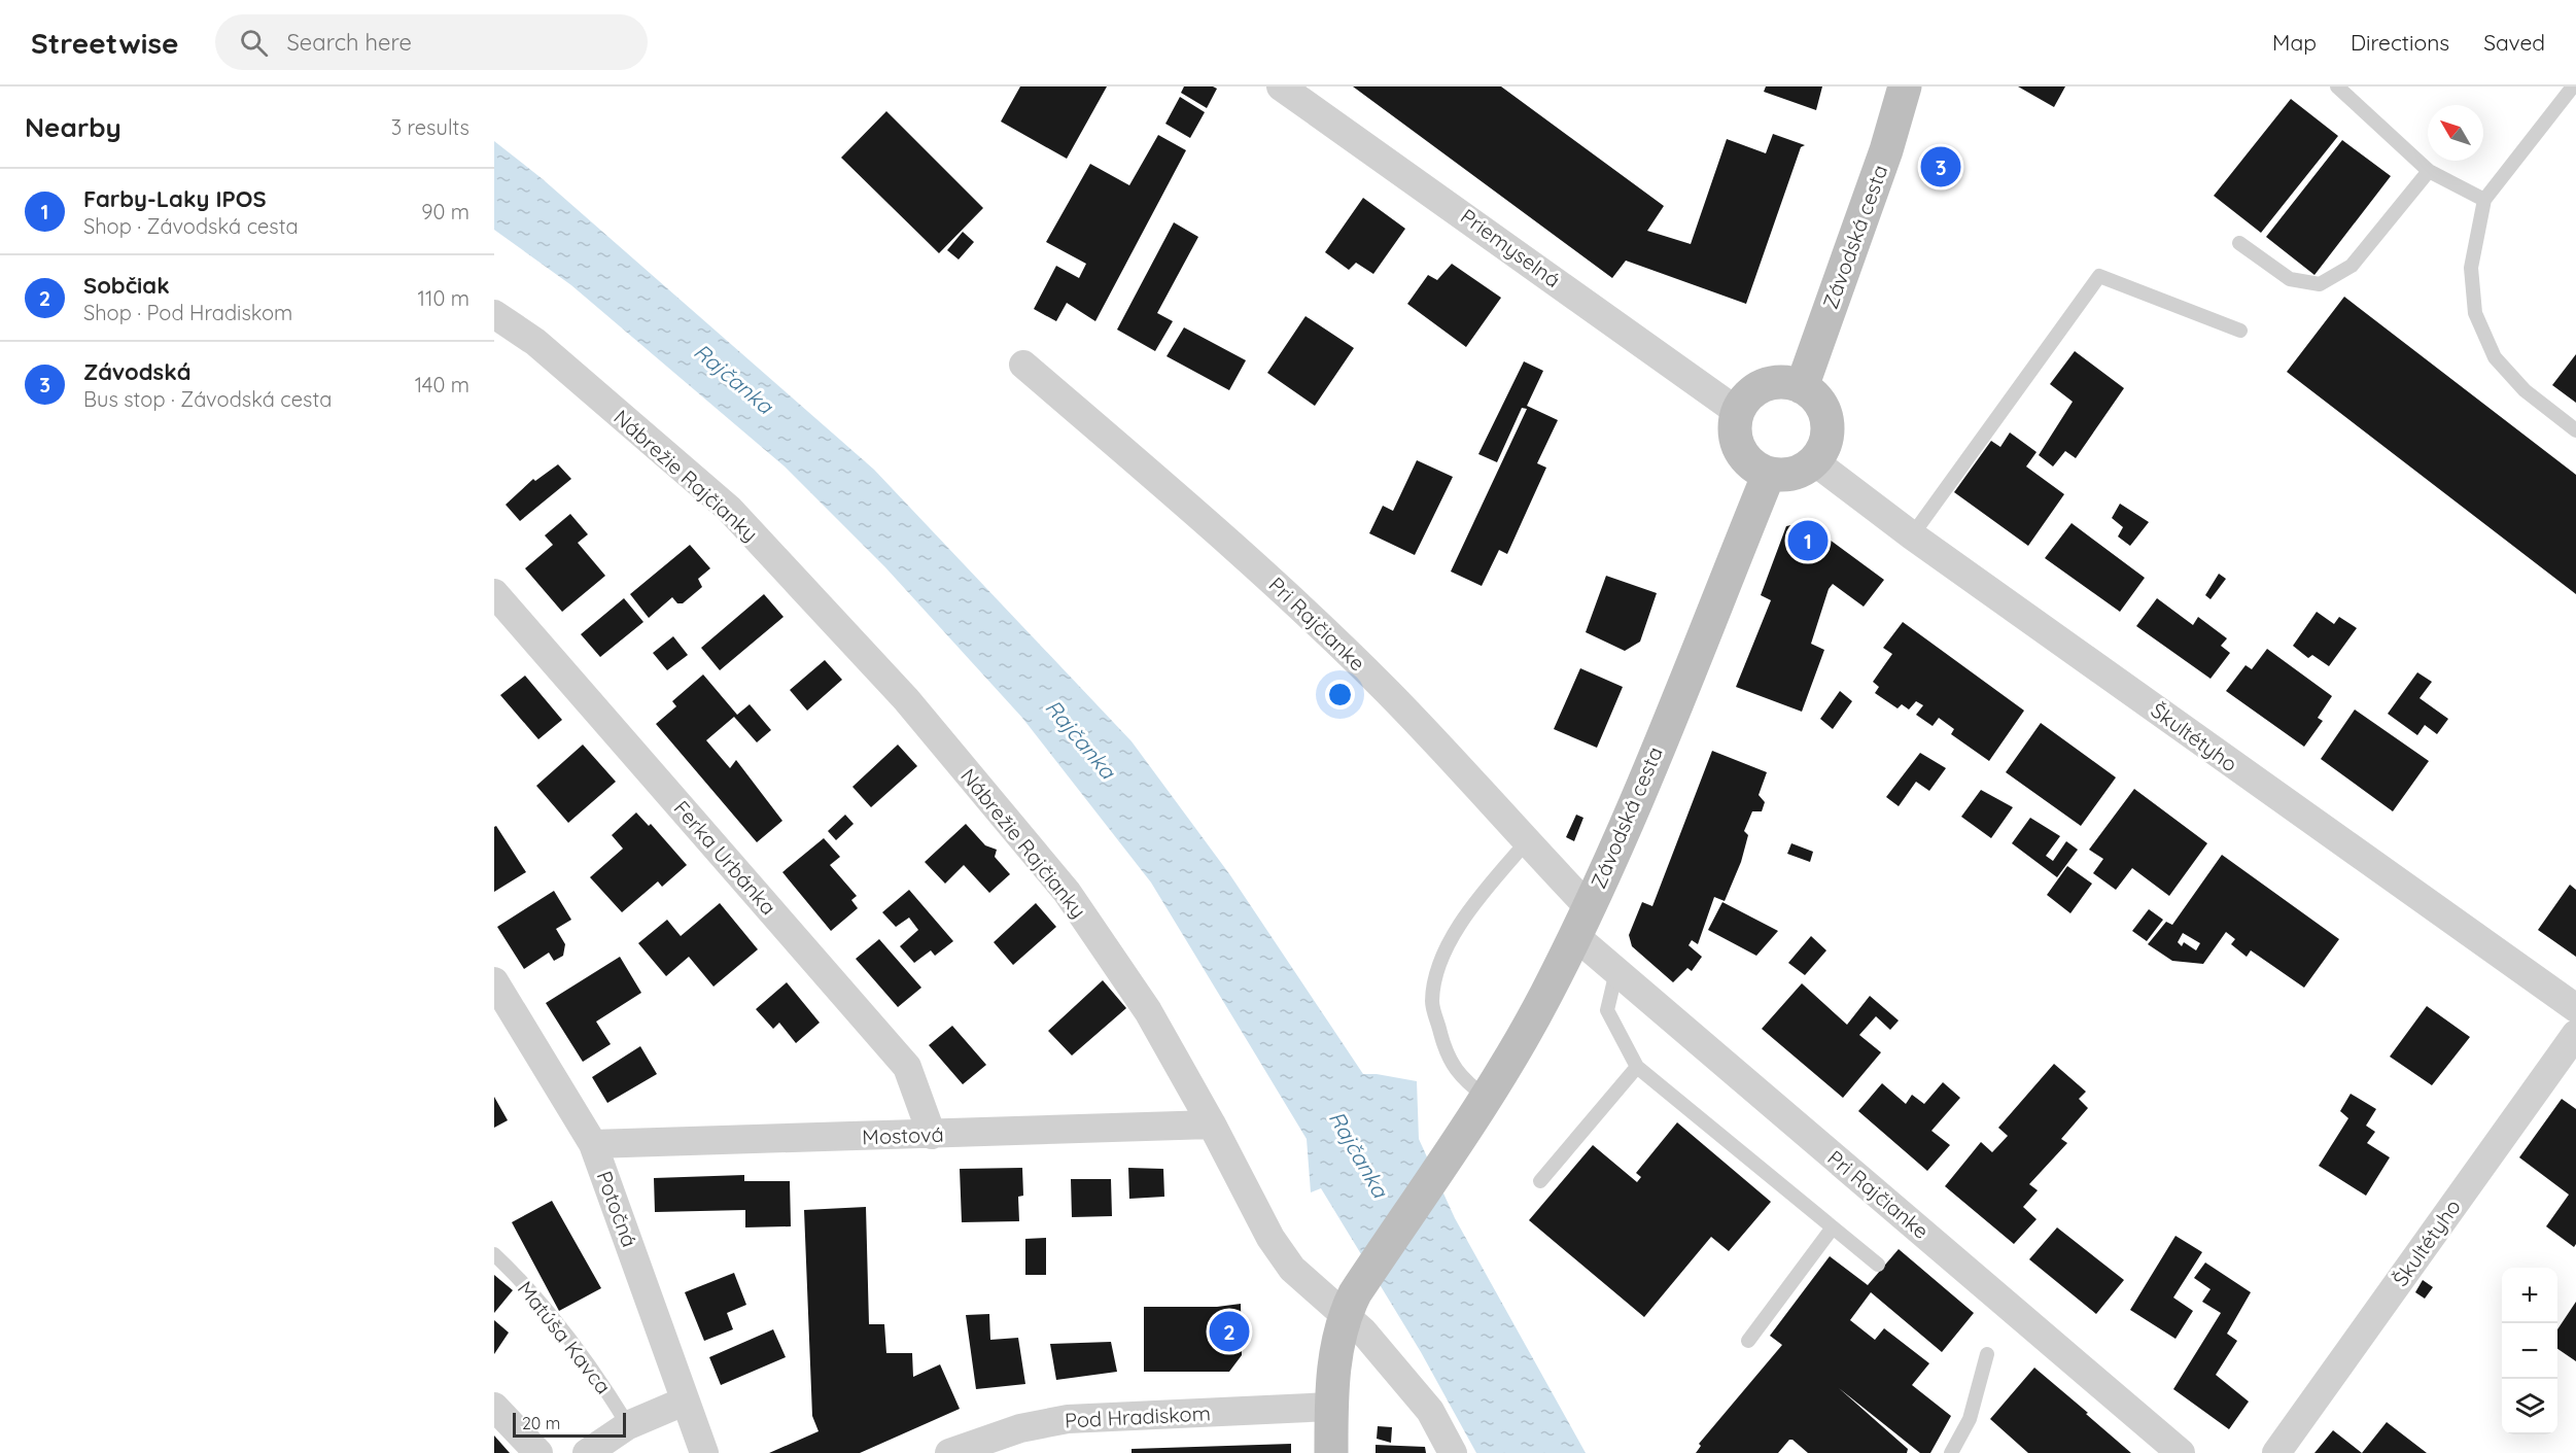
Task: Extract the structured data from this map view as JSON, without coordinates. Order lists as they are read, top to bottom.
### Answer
{
  "streets": {
    "street": [
      "Závodská cesta",
      "Priemyselná",
      "Nábrežie Rajčianky",
      "Pri Rajčianke",
      "Škultétyho",
      "Ferka Urbánka",
      "Mostová",
      "Potočná",
      "Pod Hradiskom"
    ],
    "lane": ["Matúša Kavca"]
  },
  "crossings": [
    ["Závodská cesta", "Priemyselná"],
    ["Závodská cesta", "Nábrežie Rajčianky"],
    ["Závodská cesta", "Pri Rajčianke"],
    ["Závodská cesta", "Škultétyho"],
    ["Priemyselná", "Škultétyho"],
    ["Nábrežie Rajčianky", "Mostová"],
    ["Ferka Urbánka", "Mostová"],
    ["Mostová", "Potočná"]
  ],
  "water": ["Rajčanka"],
  "scale_bar": "20 m",
  "north": "top left",
  "page": {
    "header": "Streetwise",
    "search": "Search here",
    "nav": ["Map", "Directions", "Saved"],
    "heading": ["Nearby", "3 results"],
    "pins": ["3", "1", "2"],
    "list": [
      {
        "mark": "1",
        "name": "Farby-Laky IPOS",
        "note": "Shop · Závodská cesta",
        "value": "90 m"
      },
      {
        "mark": "2",
        "name": "Sobčiak",
        "note": "Shop · Pod Hradiskom",
        "value": "110 m"
      },
      {
        "mark": "3",
        "name": "Závodská",
        "note": "Bus stop · Závodská cesta",
        "value": "140 m"
      }
    ],
    "map_buttons": ["+", "−"],
    "scale": "20 m"
  }
}
